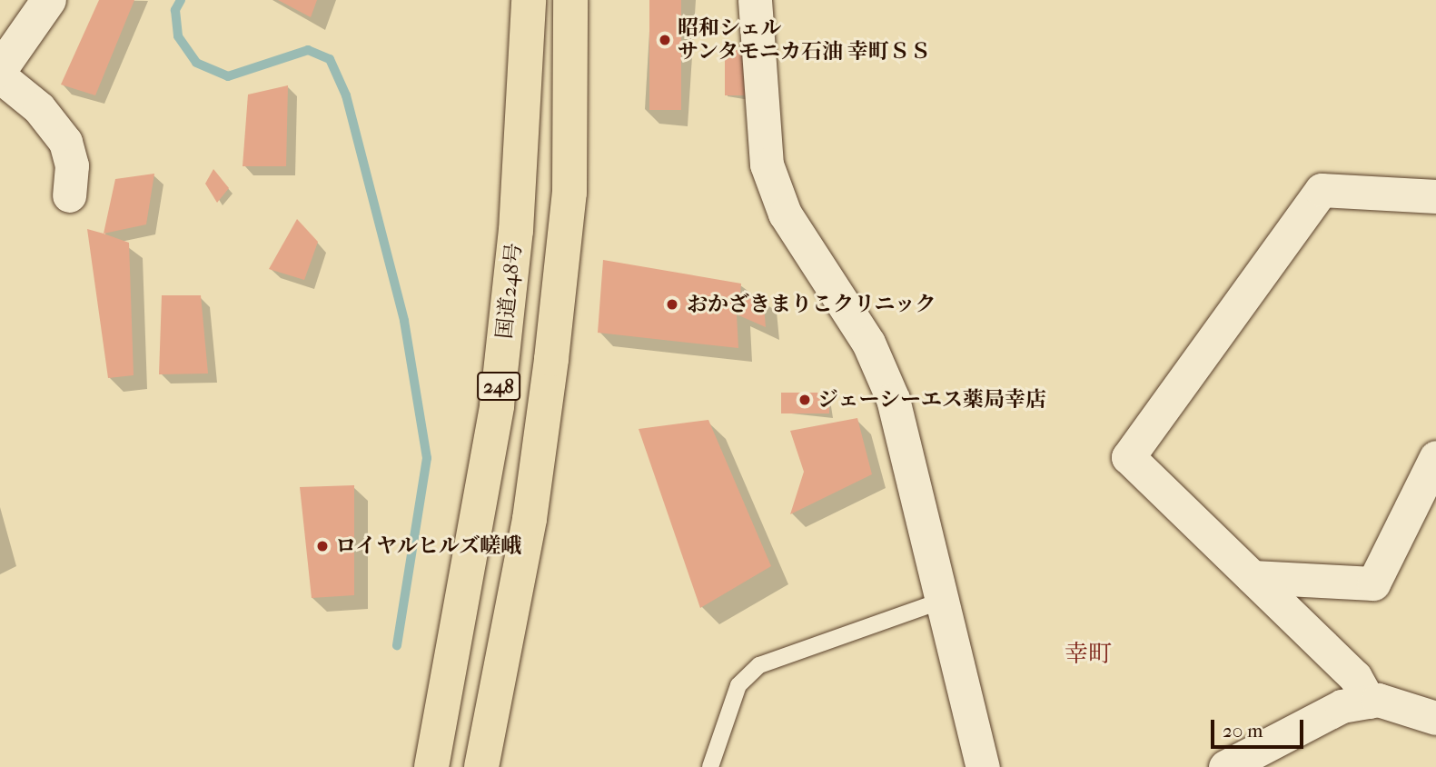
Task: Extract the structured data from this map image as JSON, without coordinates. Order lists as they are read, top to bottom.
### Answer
{
  "streets": {
    "highway": ["国道248号", "248"]
  },
  "districts": ["幸町"],
  "places": [
    "昭和シェル サンタモニカ石油 幸町ＳＳ",
    "おかざきまりこクリニック",
    "ジェーシーエス薬局幸店",
    "ロイヤルヒルズ嵯峨"
  ],
  "scale_bar": "20 m"
}
